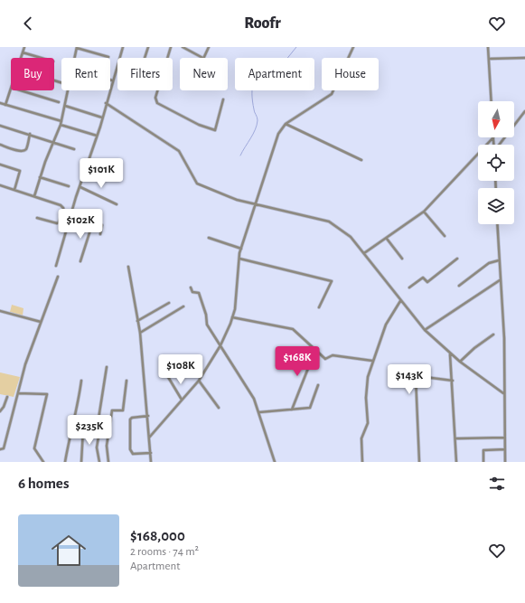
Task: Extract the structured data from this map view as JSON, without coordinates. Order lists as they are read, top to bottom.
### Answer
{
  "north": "bottom",
  "page": {
    "header": "Roofr",
    "chip": [
      "Buy",
      "Rent",
      "Filters",
      "New",
      "Apartment",
      "House"
    ],
    "price": [
      "$101K",
      "$102K",
      "$168K",
      "$108K",
      "$143K",
      "$235K"
    ],
    "heading": "6 homes",
    "list": [
      {
        "name": "$168,000",
        "note": "2 rooms · 74 m² · Apartment"
      }
    ]
  }
}
